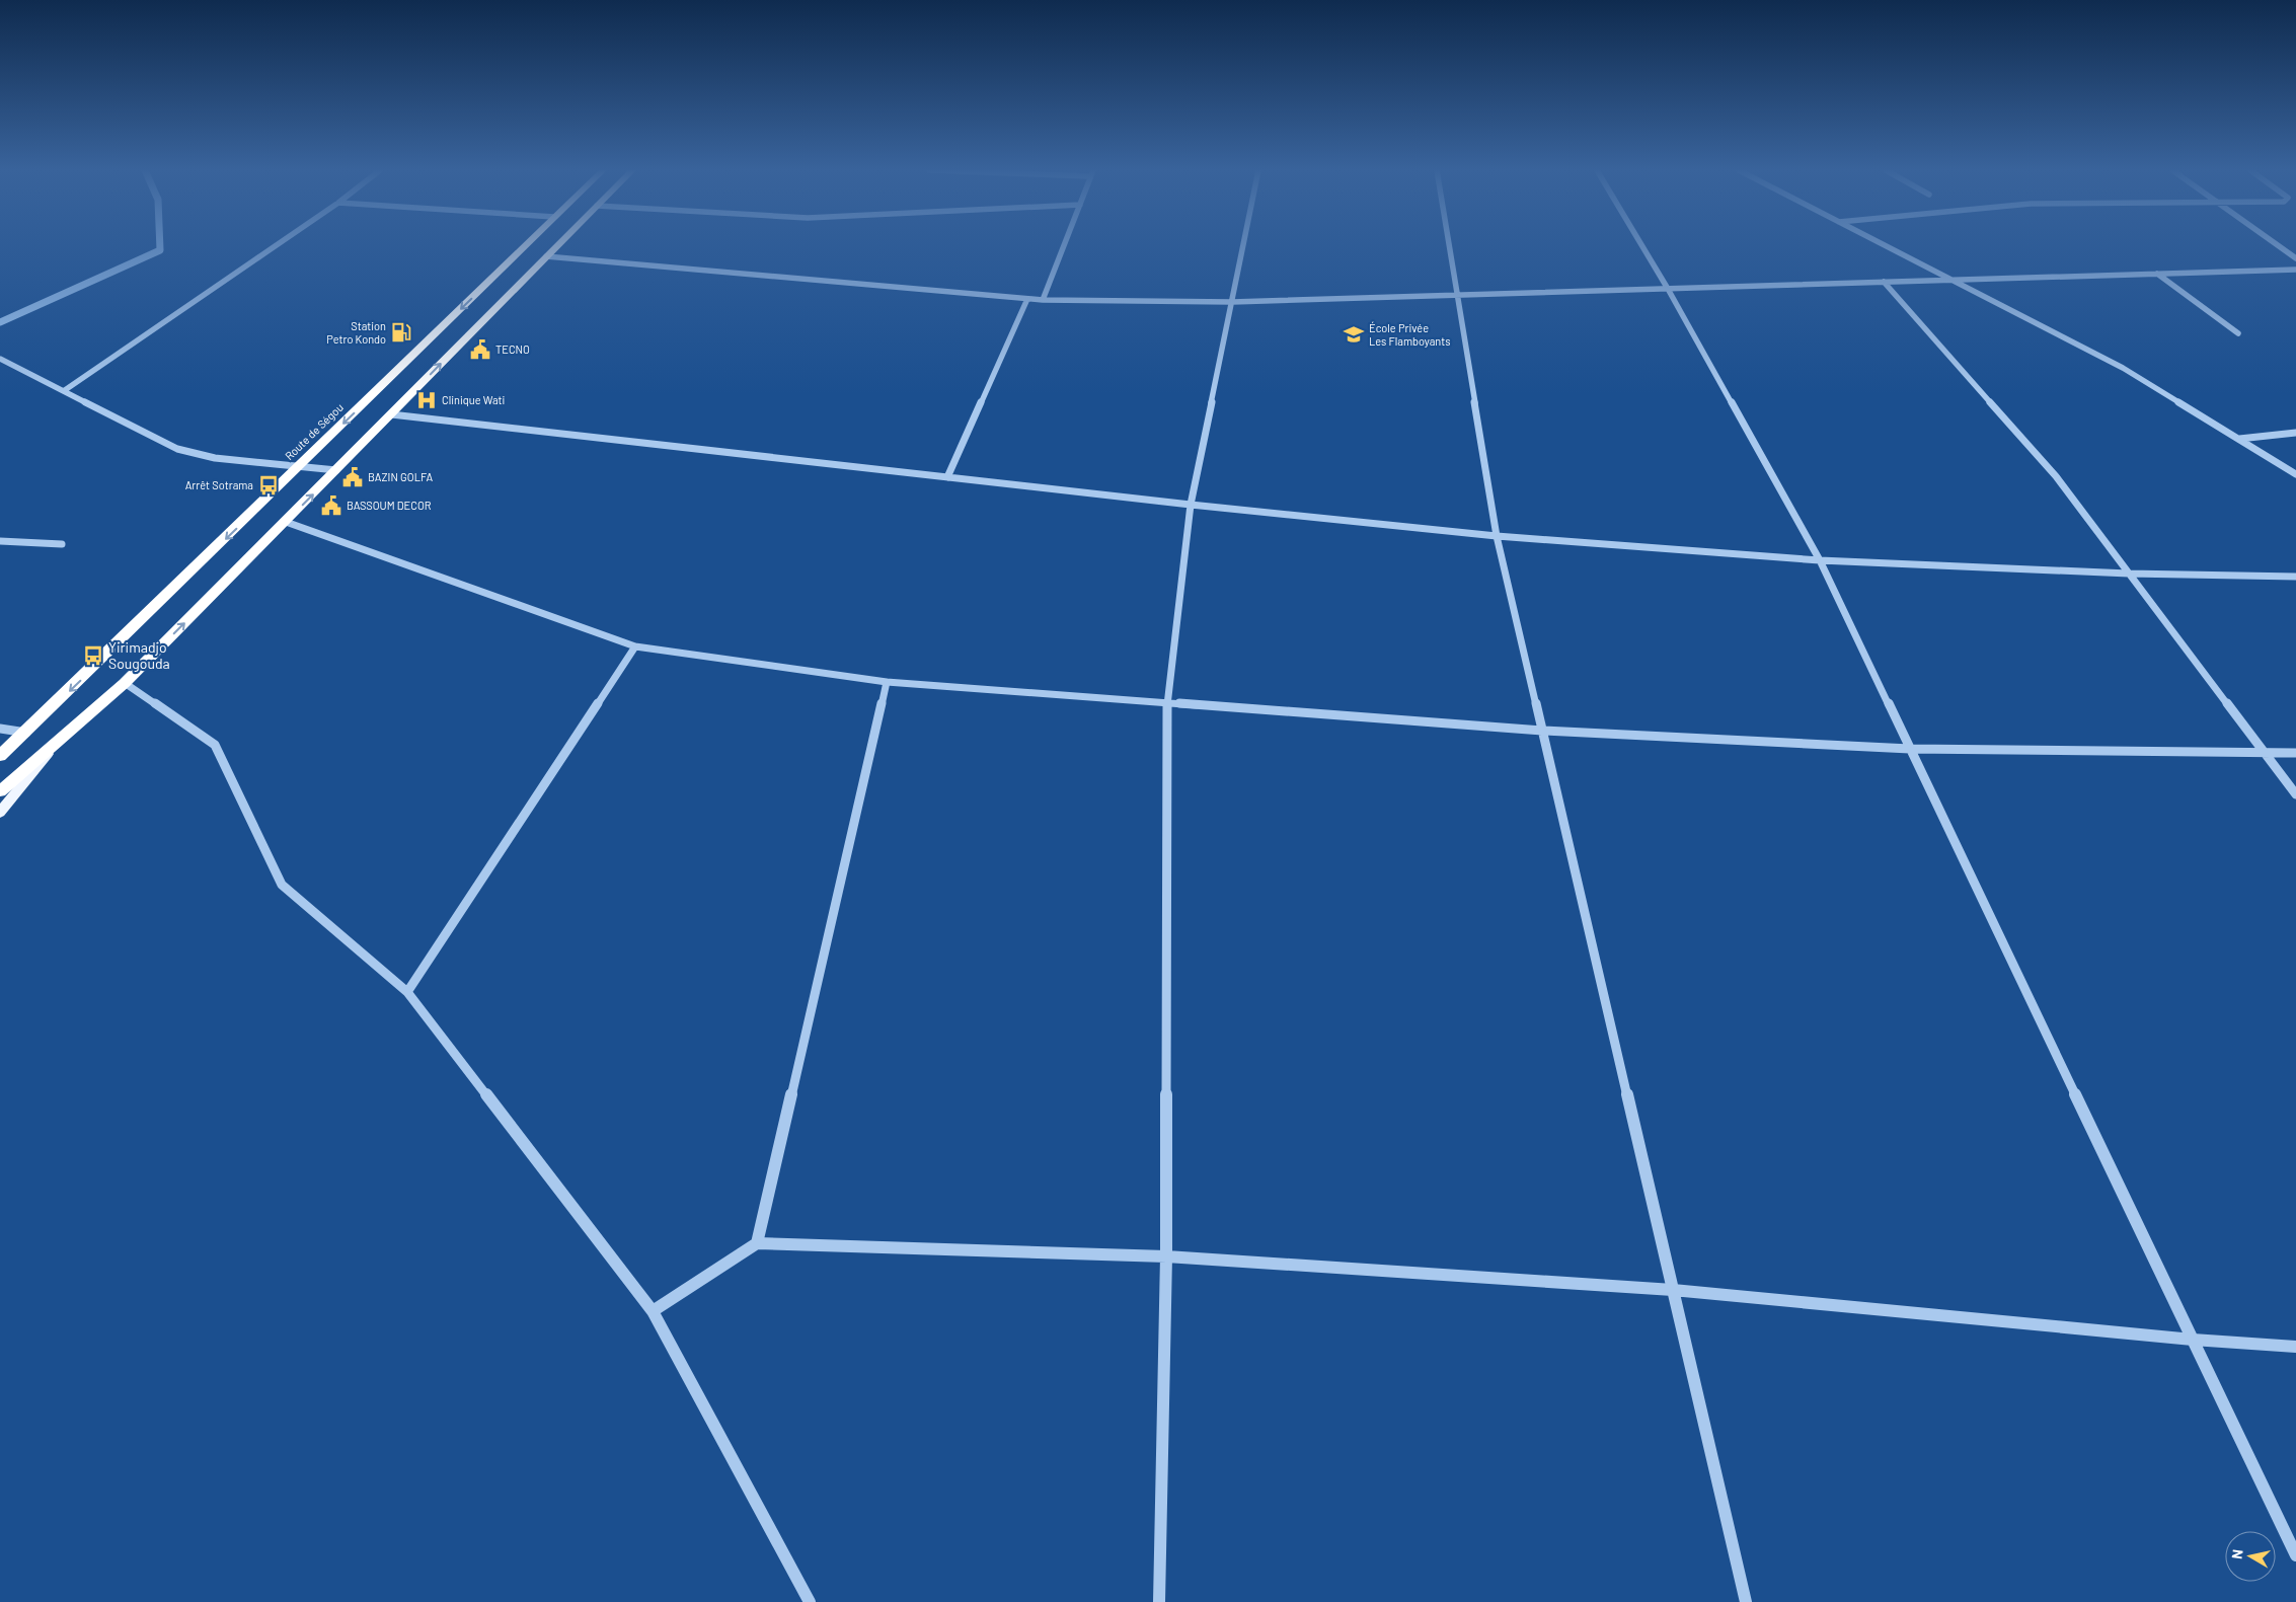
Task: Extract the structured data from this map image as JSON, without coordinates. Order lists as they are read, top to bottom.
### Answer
{
  "streets": {
    "highway": ["Route de Ségou"]
  },
  "places": {
    "fuel station": ["Station Petro Kondo"],
    "school or university": ["École Privée Les Flamboyants"],
    "public building": ["TECNO", "BAZIN GOLFA", "BASSOUM DECOR"],
    "hospital": ["Clinique Wati"],
    "bus stop": ["Arrêt Sotrama", "Yirimadjo Sougouda"]
  },
  "north": "left"
}
